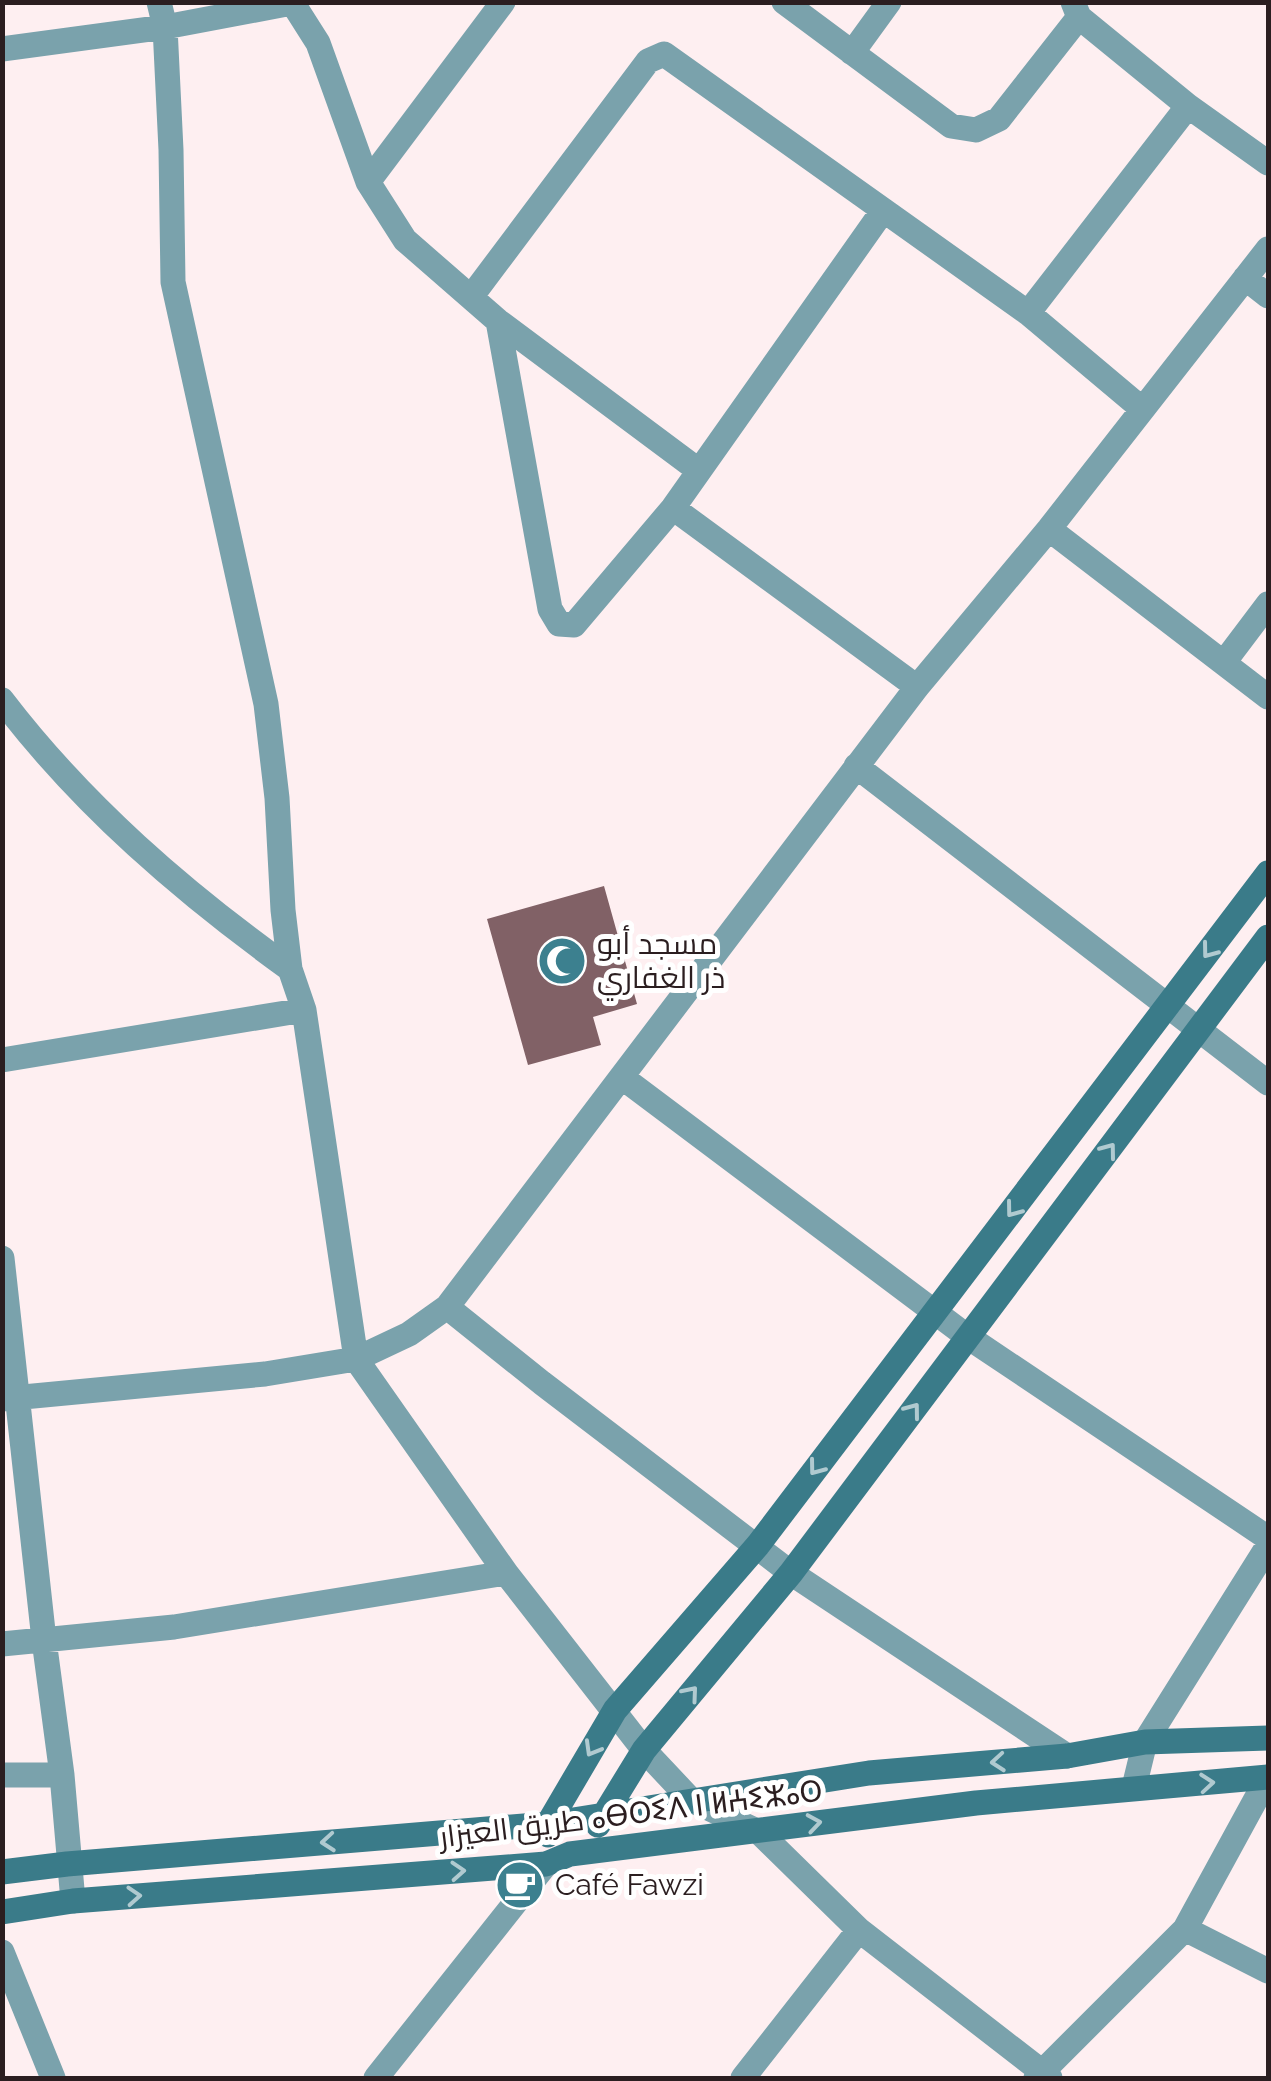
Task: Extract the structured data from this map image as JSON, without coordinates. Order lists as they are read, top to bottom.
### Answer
{
  "streets": {
    "main road": ["طريق العيزار ⴰⴱⵔⵉⴷ ⵏ ⵍⵄⵉⵣⴰⵔ"]
  },
  "places": {
    "mosque": ["مسجد أبو ذر الغفاري"],
    "cafe": ["Café Fawzi"]
  }
}
